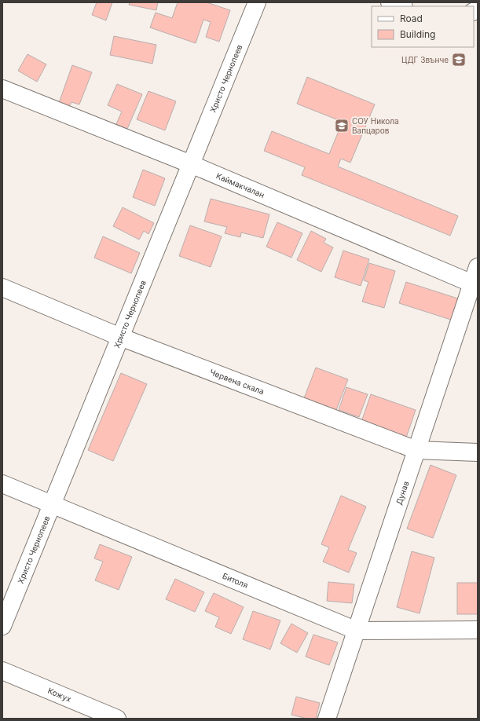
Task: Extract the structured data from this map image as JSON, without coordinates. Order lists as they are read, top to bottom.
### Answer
{
  "streets": {
    "street": [
      "Христо Чернопеев",
      "Каймакчалан",
      "Червена скала",
      "Дунав",
      "Битоля",
      "Кожух"
    ]
  },
  "crossings": [
    ["Христо Чернопеев", "Каймакчалан"],
    ["Христо Чернопеев", "Червена скала"],
    ["Христо Чернопеев", "Битоля"],
    ["Каймакчалан", "Дунав"],
    ["Червена скала", "Дунав"],
    ["Дунав", "Битоля"]
  ],
  "places": {
    "school or university": ["ЦДГ Звънче", "СОУ Никола Вапцаров"]
  },
  "legend": ["Road", "Building"]
}
